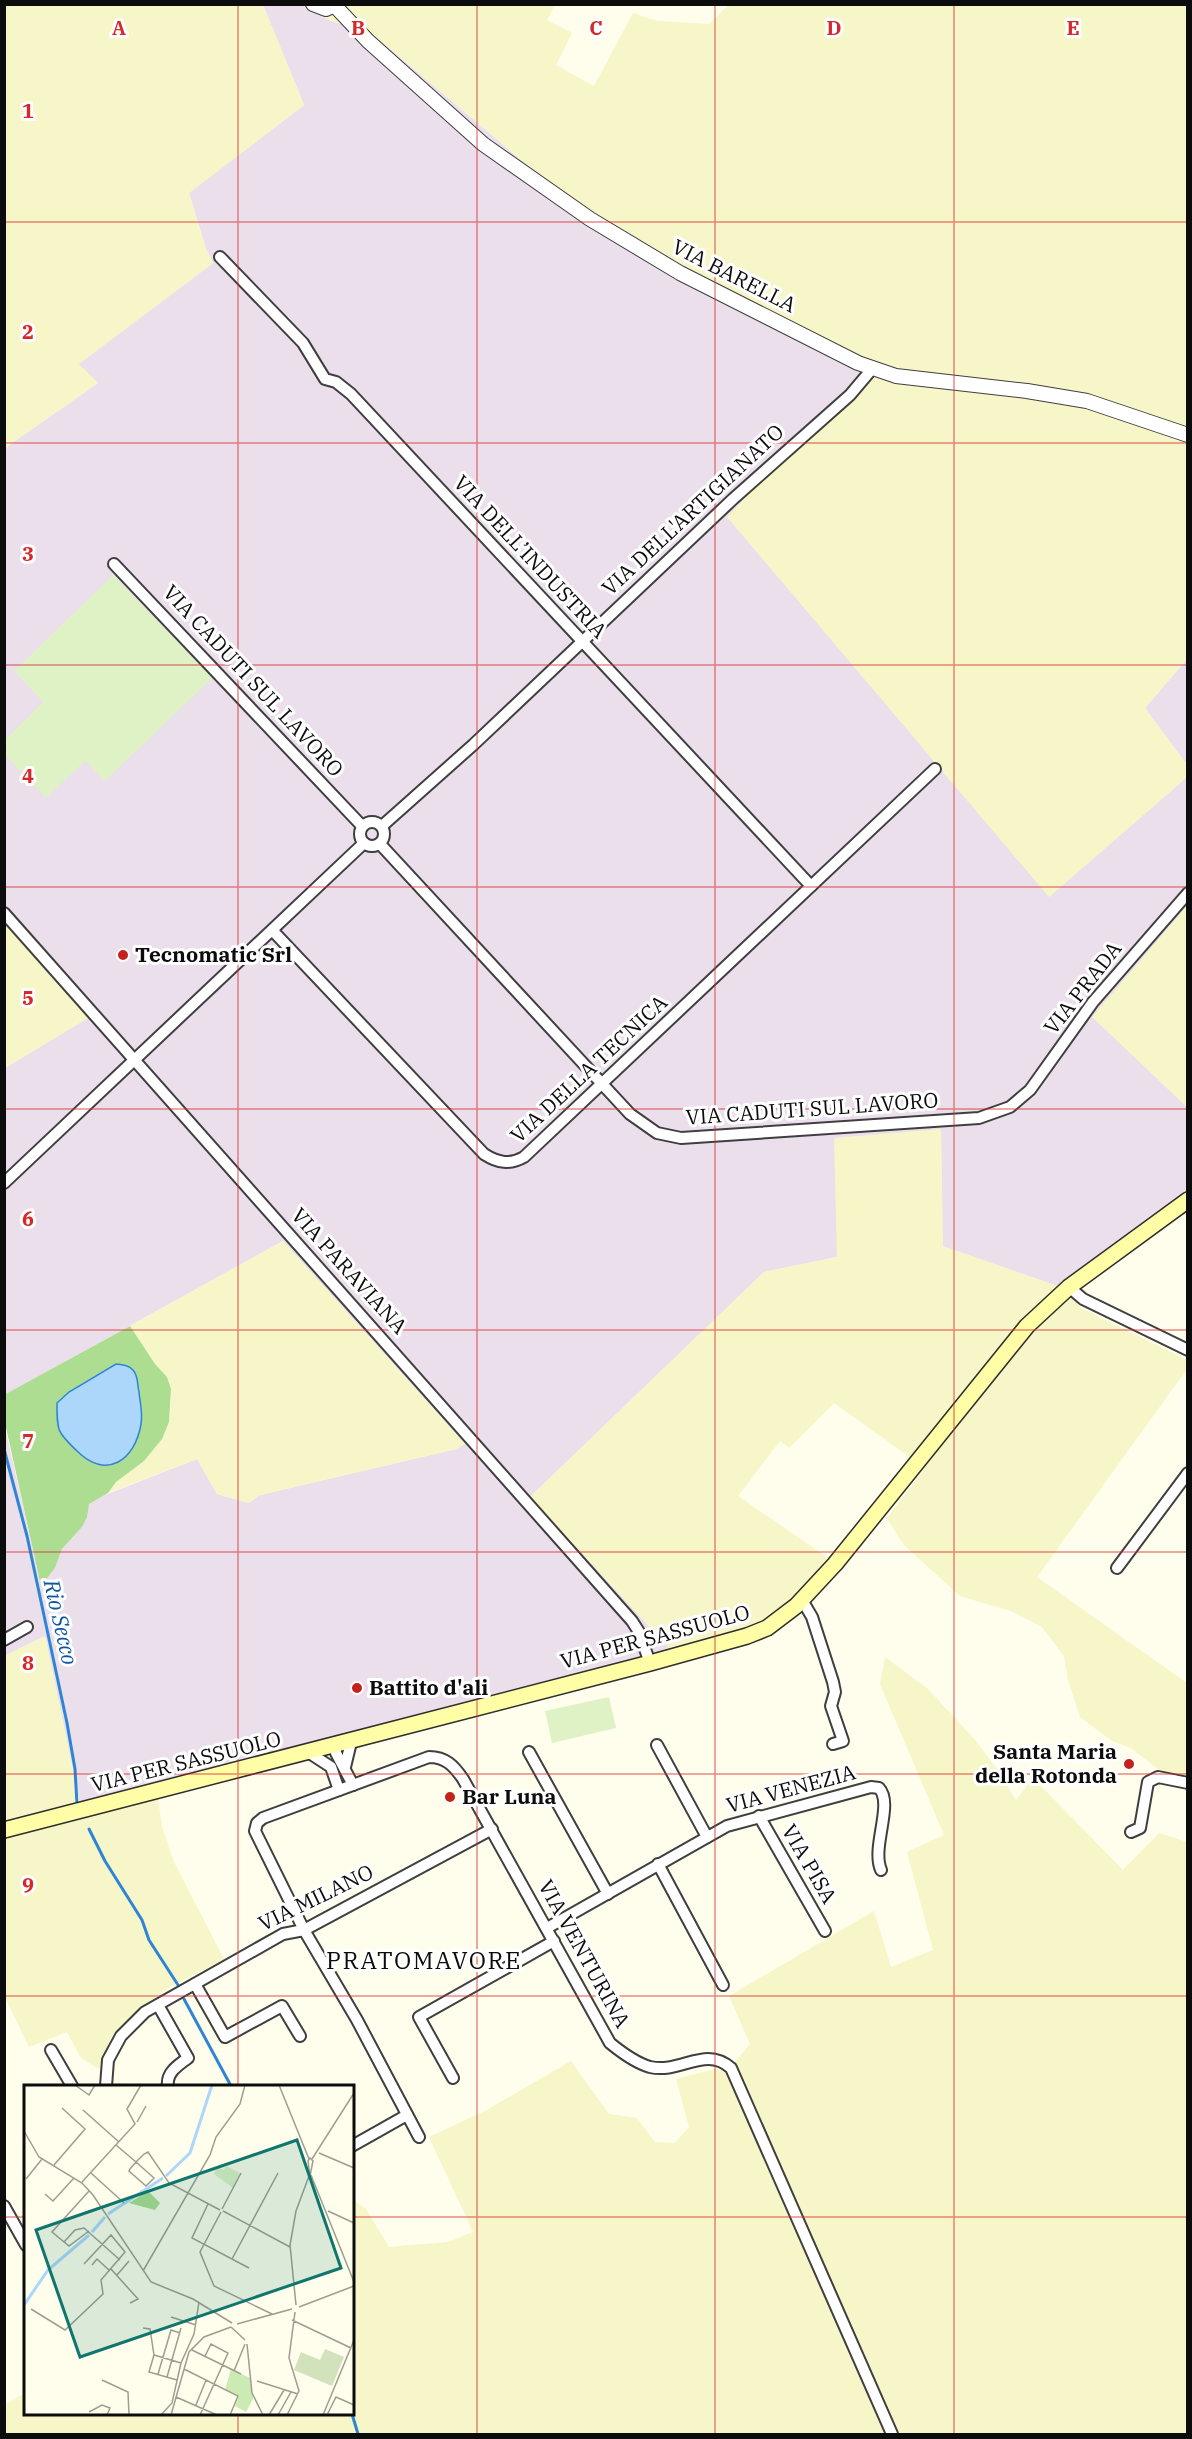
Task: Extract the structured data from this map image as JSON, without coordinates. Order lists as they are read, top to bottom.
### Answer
{
  "streets": {
    "main road": ["VIA PER SASSUOLO"],
    "street": [
      "VIA BARELLA",
      "VIA DELL'ARTIGIANATO",
      "VIA DELL’INDUSTRIA",
      "VIA CADUTI SUL LAVORO",
      "VIA PRADA",
      "VIA DELLA TECNICA",
      "VIA PARAVIANA",
      "VIA VENEZIA",
      "VIA PISA",
      "VIA MILANO",
      "VIA VENTURINA"
    ]
  },
  "crossings": [
    ["VIA BARELLA", "VIA DELL'ARTIGIANATO"],
    ["VIA DELL'ARTIGIANATO", "VIA DELL’INDUSTRIA"],
    ["VIA DELL'ARTIGIANATO", "VIA CADUTI SUL LAVORO"],
    ["VIA DELL’INDUSTRIA", "VIA DELLA TECNICA"],
    ["VIA CADUTI SUL LAVORO", "VIA PRADA"],
    ["VIA CADUTI SUL LAVORO", "VIA DELLA TECNICA"],
    ["VIA PARAVIANA", "VIA PER SASSUOLO"],
    ["VIA VENEZIA", "VIA PISA"],
    ["VIA VENEZIA", "VIA VENTURINA"],
    ["VIA MILANO", "VIA VENTURINA"]
  ],
  "districts": ["PRATOMAVORE"],
  "water": ["Rio Secco"],
  "places": [
    "Tecnomatic Srl",
    "Battito d'ali",
    "Santa Maria della Rotonda",
    "Bar Luna"
  ],
  "grid": {
    "columns": [
      "A",
      "B",
      "C",
      "D",
      "E"
    ],
    "rows": [
      "1",
      "2",
      "3",
      "4",
      "5",
      "6",
      "7",
      "8",
      "9"
    ]
  }
}
